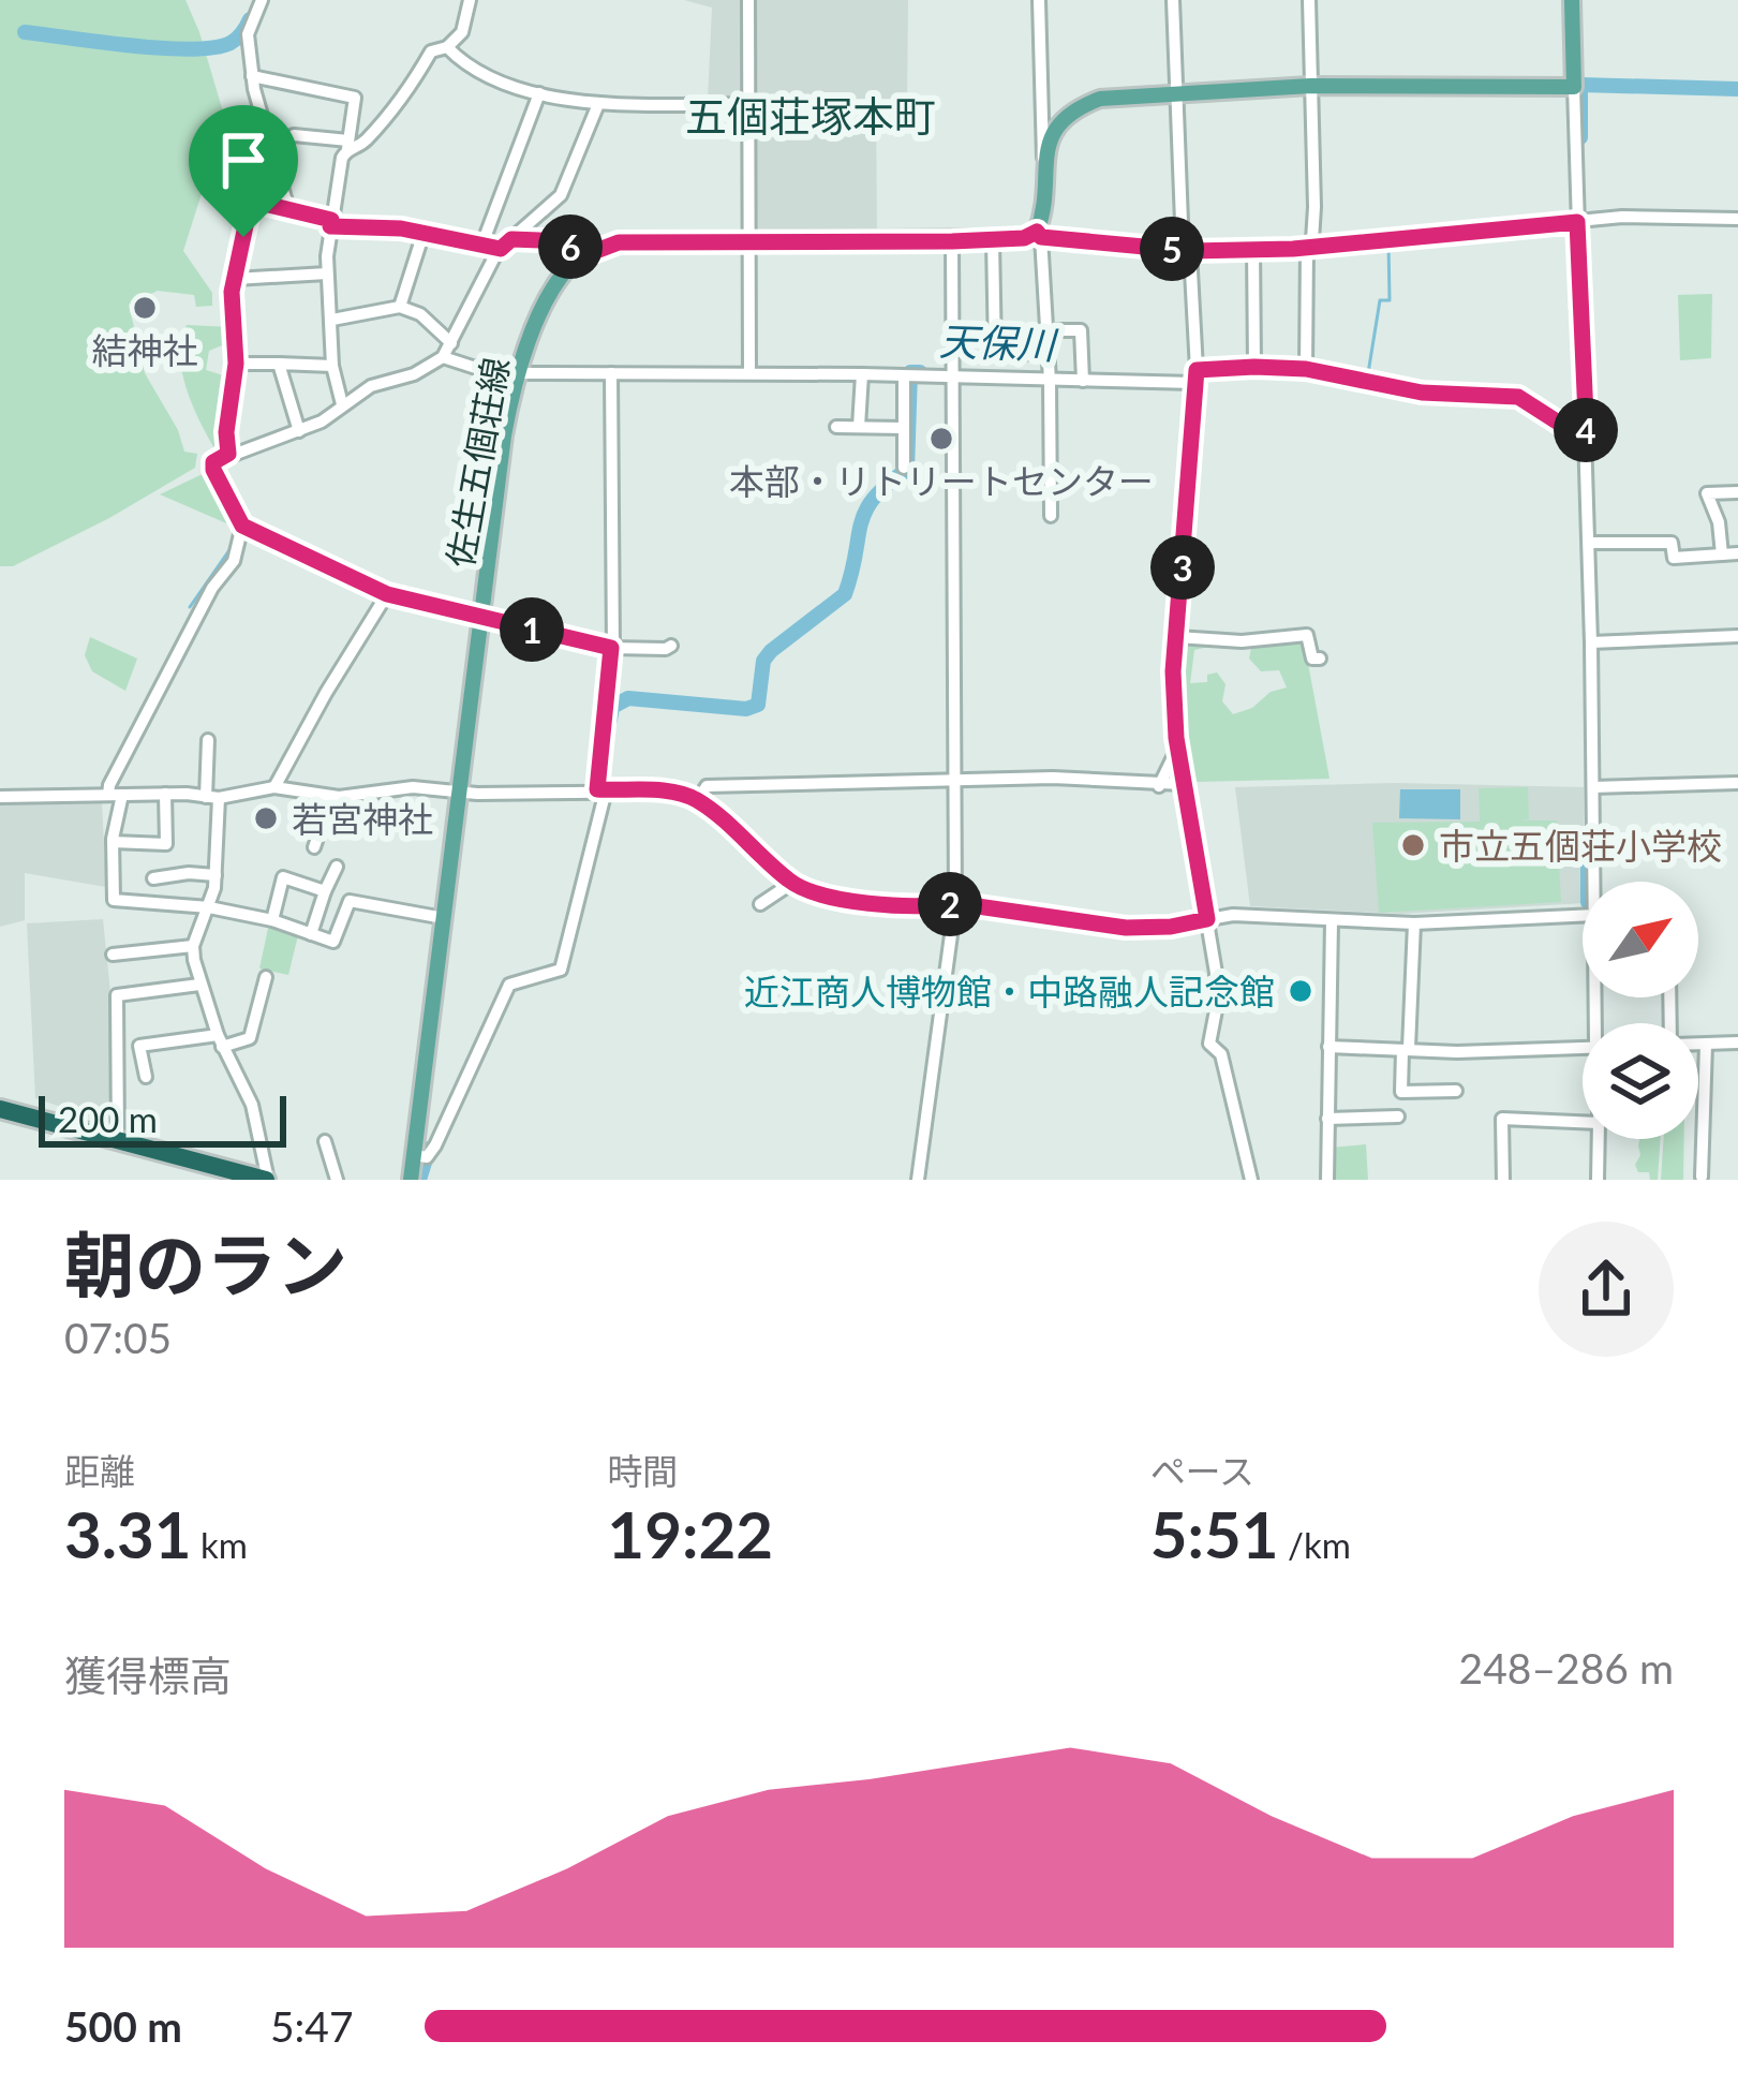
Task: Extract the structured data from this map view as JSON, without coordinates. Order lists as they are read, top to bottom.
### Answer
{
  "streets": {
    "main road": ["佐生五個荘線"]
  },
  "districts": ["五個荘塚本町"],
  "water": ["天保川"],
  "places": [
    "結神社",
    "本部・リトリートセンター",
    "若宮神社",
    "市立五個荘小学校",
    "近江商人博物館・中路融人記念館"
  ],
  "scale_bar": "200 m",
  "north": "top right",
  "page": {
    "pins": [
      "6",
      "5",
      "4",
      "3",
      "1",
      "2"
    ],
    "scale": "200 m",
    "heading": ["朝のラン", "07:05"],
    "stats": [
      ["距離", "3.31 km"],
      ["時間", "19:22"],
      ["ペース", "5:51 /km"]
    ],
    "chart": ["獲得標高", "248–286 m"],
    "list": [
      {
        "name": "500 m",
        "note": "5:47"
      }
    ]
  }
}
